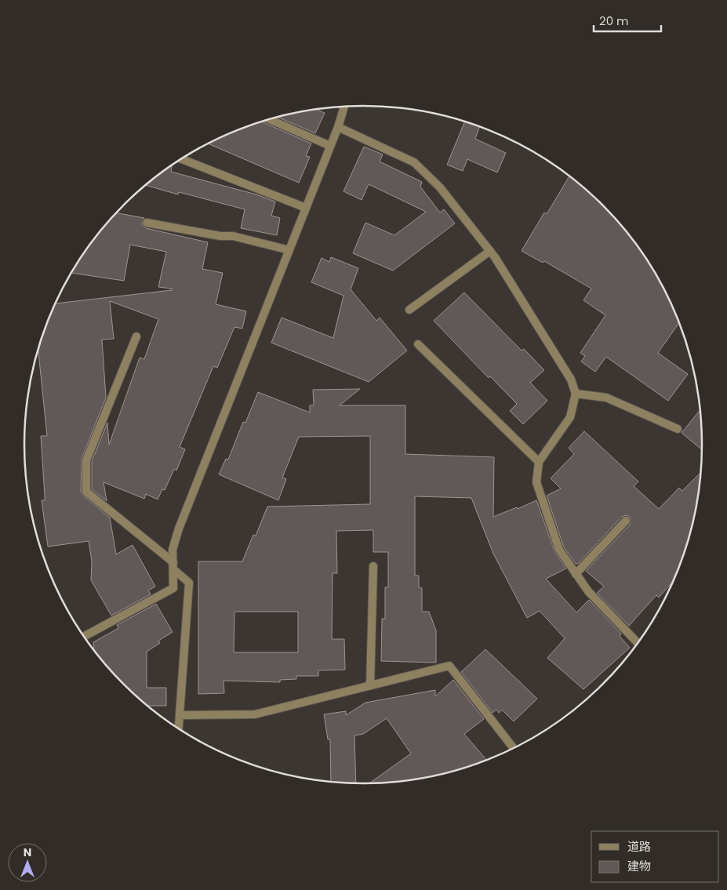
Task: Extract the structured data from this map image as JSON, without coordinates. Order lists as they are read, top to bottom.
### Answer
{
  "legend": ["道路", "建物"],
  "scale_bar": "20 m",
  "north": "top"
}
